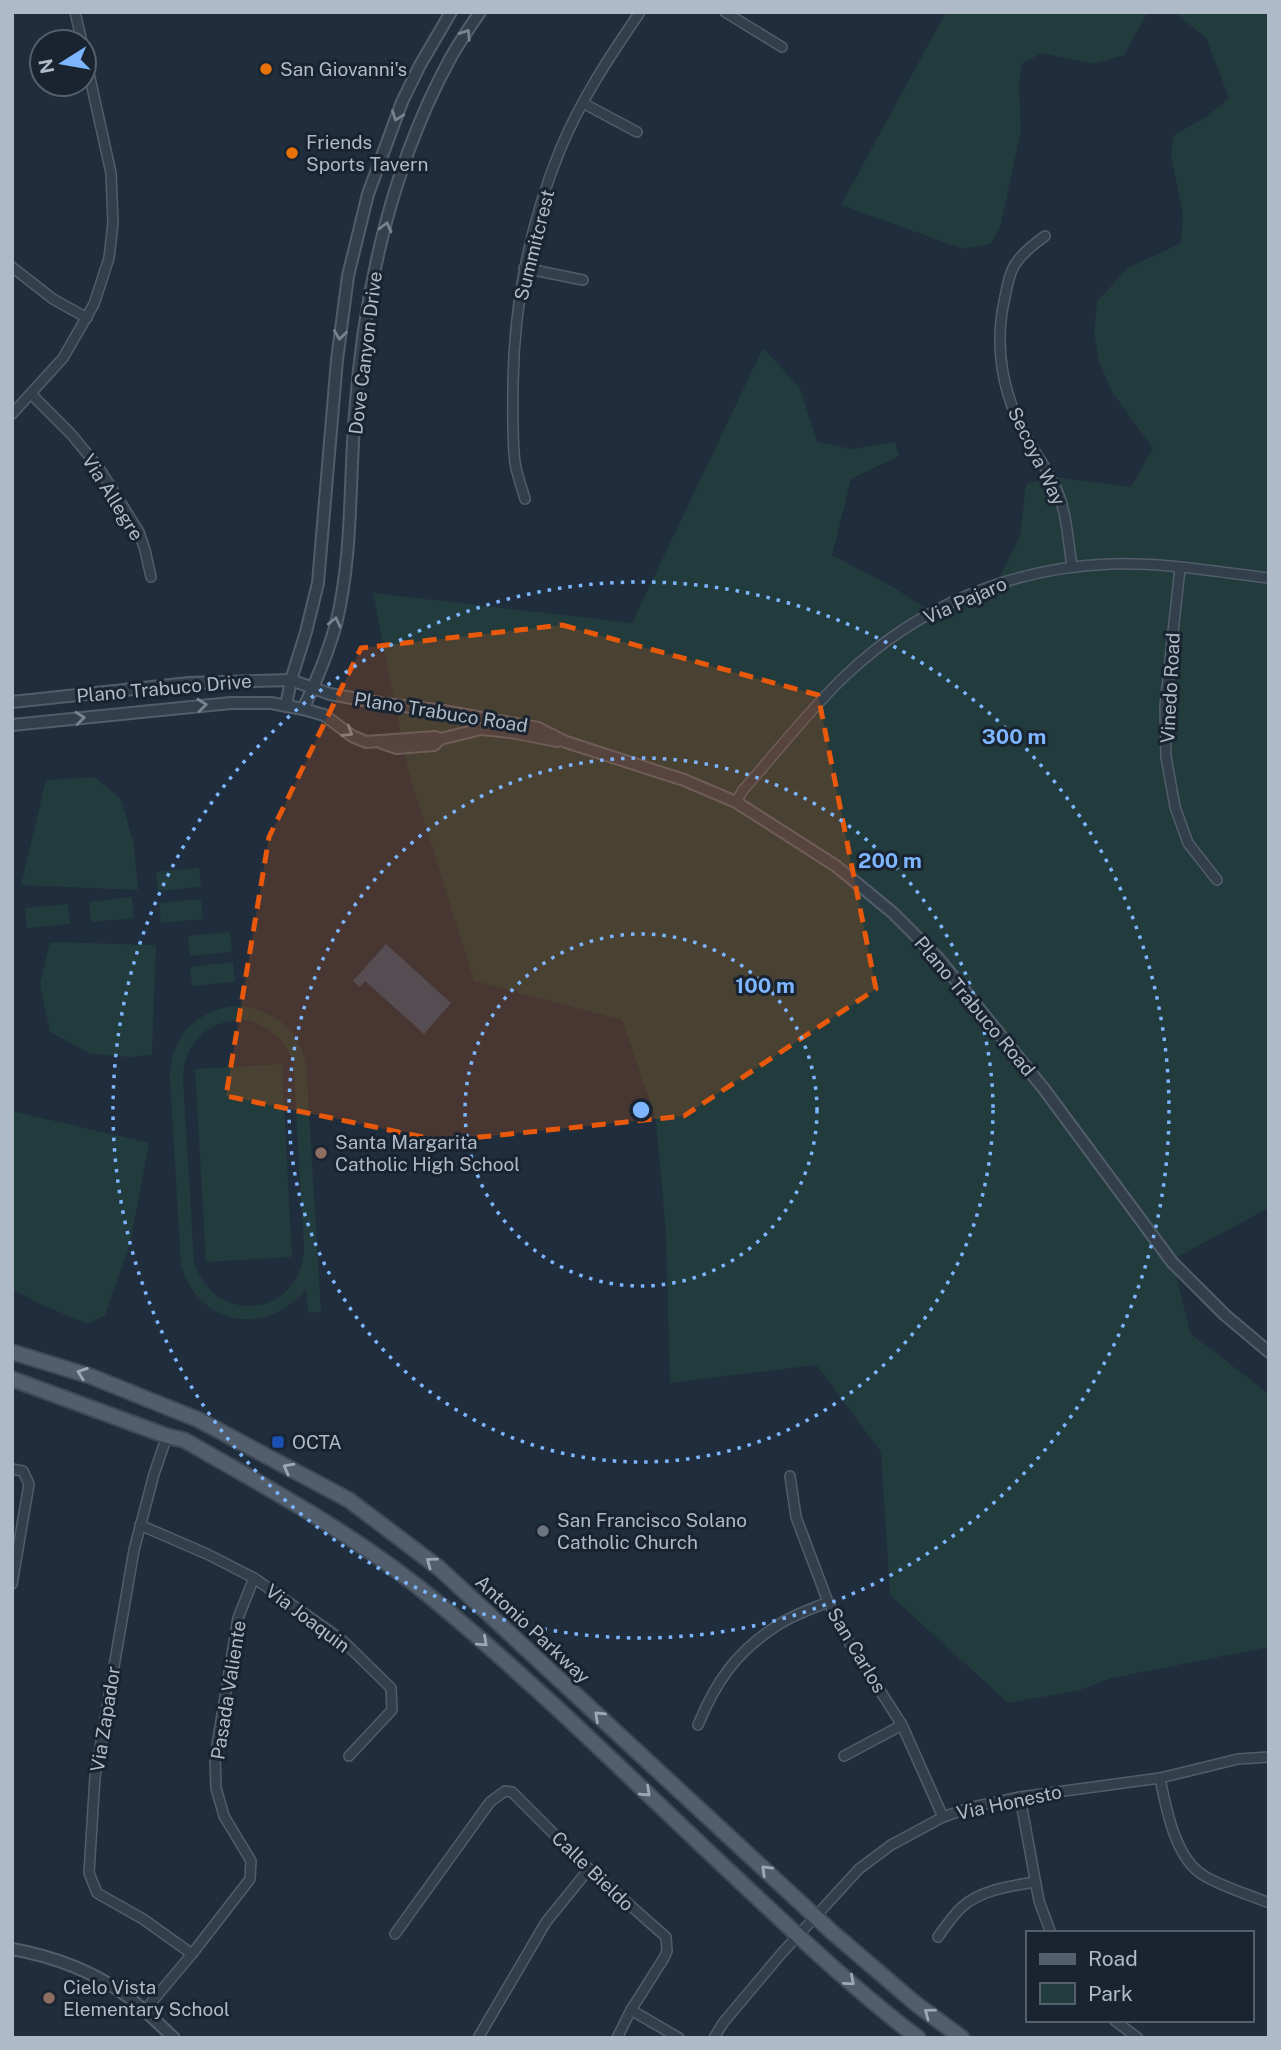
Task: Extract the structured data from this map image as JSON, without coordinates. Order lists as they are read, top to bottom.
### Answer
{
  "streets": {
    "main road": ["Antonio Parkway"],
    "street": [
      "Summitcrest",
      "Dove Canyon Drive",
      "Secoya Way",
      "Via Allegre",
      "Via Pajaro",
      "Plano Trabuco Drive",
      "Vinedo Road",
      "Plano Trabuco Road",
      "Via Joaquin",
      "San Carlos",
      "Pasada Valiente",
      "Via Zapador",
      "Via Honesto",
      "Calle Bieldo"
    ]
  },
  "crossings": [
    ["Dove Canyon Drive", "Plano Trabuco Drive"],
    ["Dove Canyon Drive", "Plano Trabuco Road"],
    ["Secoya Way", "Via Pajaro"],
    ["Via Pajaro", "Vinedo Road"],
    ["Via Pajaro", "Plano Trabuco Road"],
    ["Plano Trabuco Drive", "Plano Trabuco Road"],
    ["Via Joaquin", "Pasada Valiente"],
    ["Via Joaquin", "Via Zapador"],
    ["Antonio Parkway", "Via Honesto"],
    ["San Carlos", "Via Honesto"],
    ["Pasada Valiente", "Via Zapador"]
  ],
  "places": {
    "other": [
      "San Giovanni's",
      "Friends Sports Tavern",
      "Santa Margarita Catholic High School",
      "San Francisco Solano Catholic Church",
      "Cielo Vista Elementary School"
    ],
    "transit": ["OCTA"]
  },
  "legend": ["Road", "Park"],
  "north": "left",
  "rings": ["300 m", "200 m", "100 m"]
}
